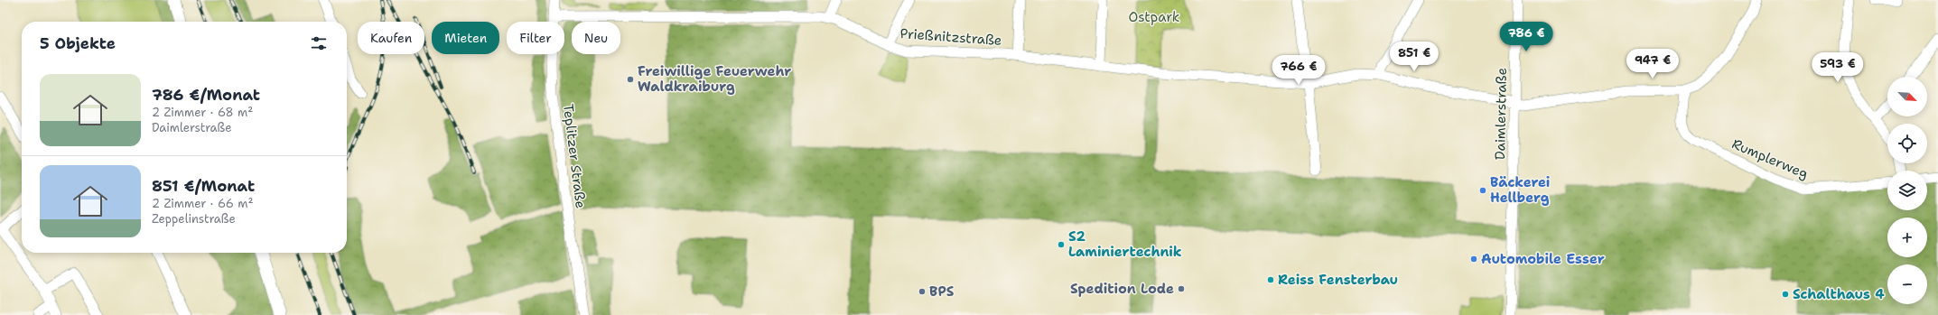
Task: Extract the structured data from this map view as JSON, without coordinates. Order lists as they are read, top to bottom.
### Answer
{
  "streets": {
    "street": [
      "Prießnitzstraße",
      "Daimlerstraße",
      "Teplitzer Straße",
      "Rumplerweg"
    ]
  },
  "crossings": [
    ["Prießnitzstraße", "Daimlerstraße"],
    ["Prießnitzstraße", "Teplitzer Straße"]
  ],
  "parks": ["Ostpark"],
  "places": [
    "Freiwillige Feuerwehr Waldkraiburg",
    "Bäckerei Hellberg",
    "S2 Laminiertechnik",
    "Automobile Esser",
    "Reiss Fensterbau",
    "Spedition Lode",
    "BPS",
    "Schalthaus 4"
  ],
  "north": "bottom right",
  "page": {
    "price": [
      "786 €",
      "851 €",
      "947 €",
      "593 €",
      "766 €"
    ],
    "chip": [
      "Kaufen",
      "Mieten",
      "Filter",
      "Neu"
    ],
    "heading": "5 Objekte",
    "list": [
      {
        "name": "786 €/Monat",
        "note": "2 Zimmer · 68 m² · Daimlerstraße"
      },
      {
        "name": "851 €/Monat",
        "note": "2 Zimmer · 66 m² · Zeppelinstraße"
      }
    ],
    "map_buttons": ["+", "−"]
  }
}
